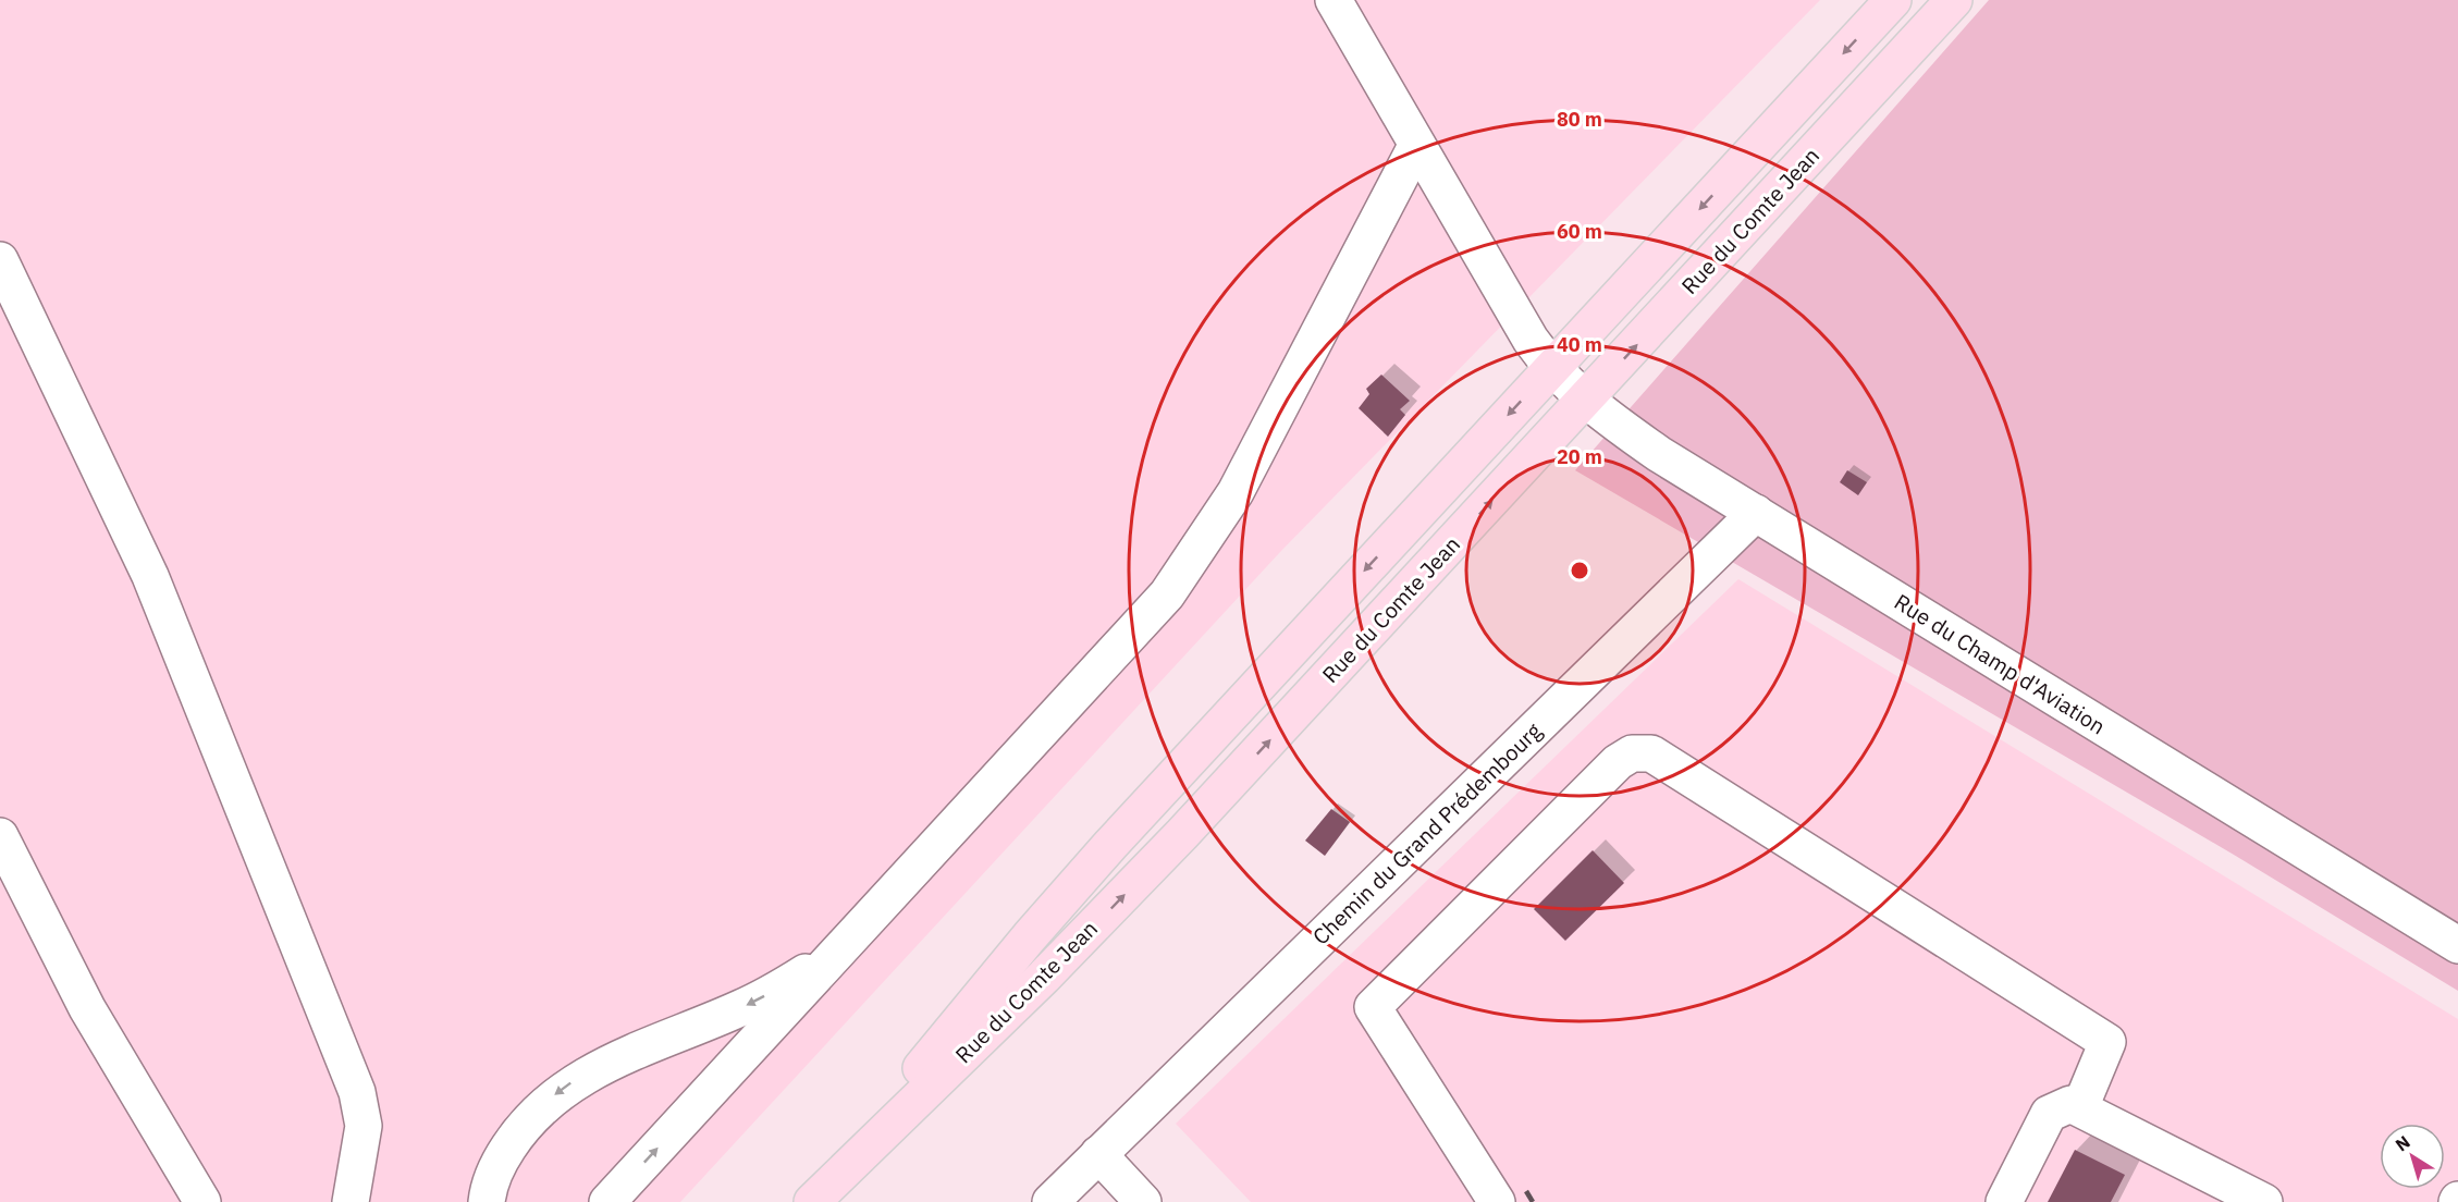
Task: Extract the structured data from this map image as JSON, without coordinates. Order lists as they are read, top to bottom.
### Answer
{
  "streets": {
    "main road": ["Rue du Comte Jean"],
    "street": ["Rue du Champ d'Aviation", "Chemin du Grand Prédembourg"]
  },
  "crossings": [
    ["Rue du Comte Jean", "Rue du Champ d'Aviation"],
    ["Rue du Champ d'Aviation", "Chemin du Grand Prédembourg"]
  ],
  "north": "top left",
  "rings": [
    "80 m",
    "60 m",
    "40 m",
    "20 m"
  ]
}
